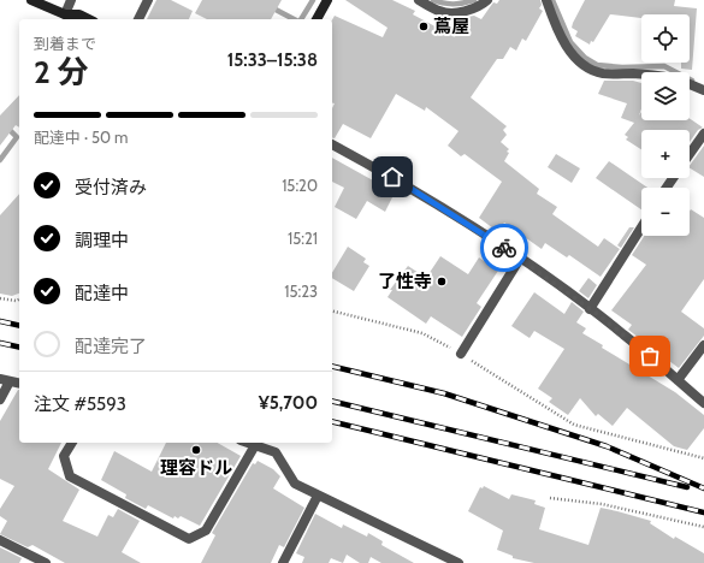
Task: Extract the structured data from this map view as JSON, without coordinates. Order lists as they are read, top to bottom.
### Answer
{
  "places": ["蔦屋", "了性寺", "理容ドル"],
  "page": {
    "map_buttons": ["+", "−"],
    "heading": ["2 分", "到着まで", "15:33–15:38"],
    "panel": ["注文 #5593", "¥5,700"],
    "bar": "配達中 · 50 m",
    "list": [
      ["受付済み", "15:20"],
      ["調理中", "15:21"],
      ["配達中", "15:23"],
      "配達完了"
    ]
  }
}
